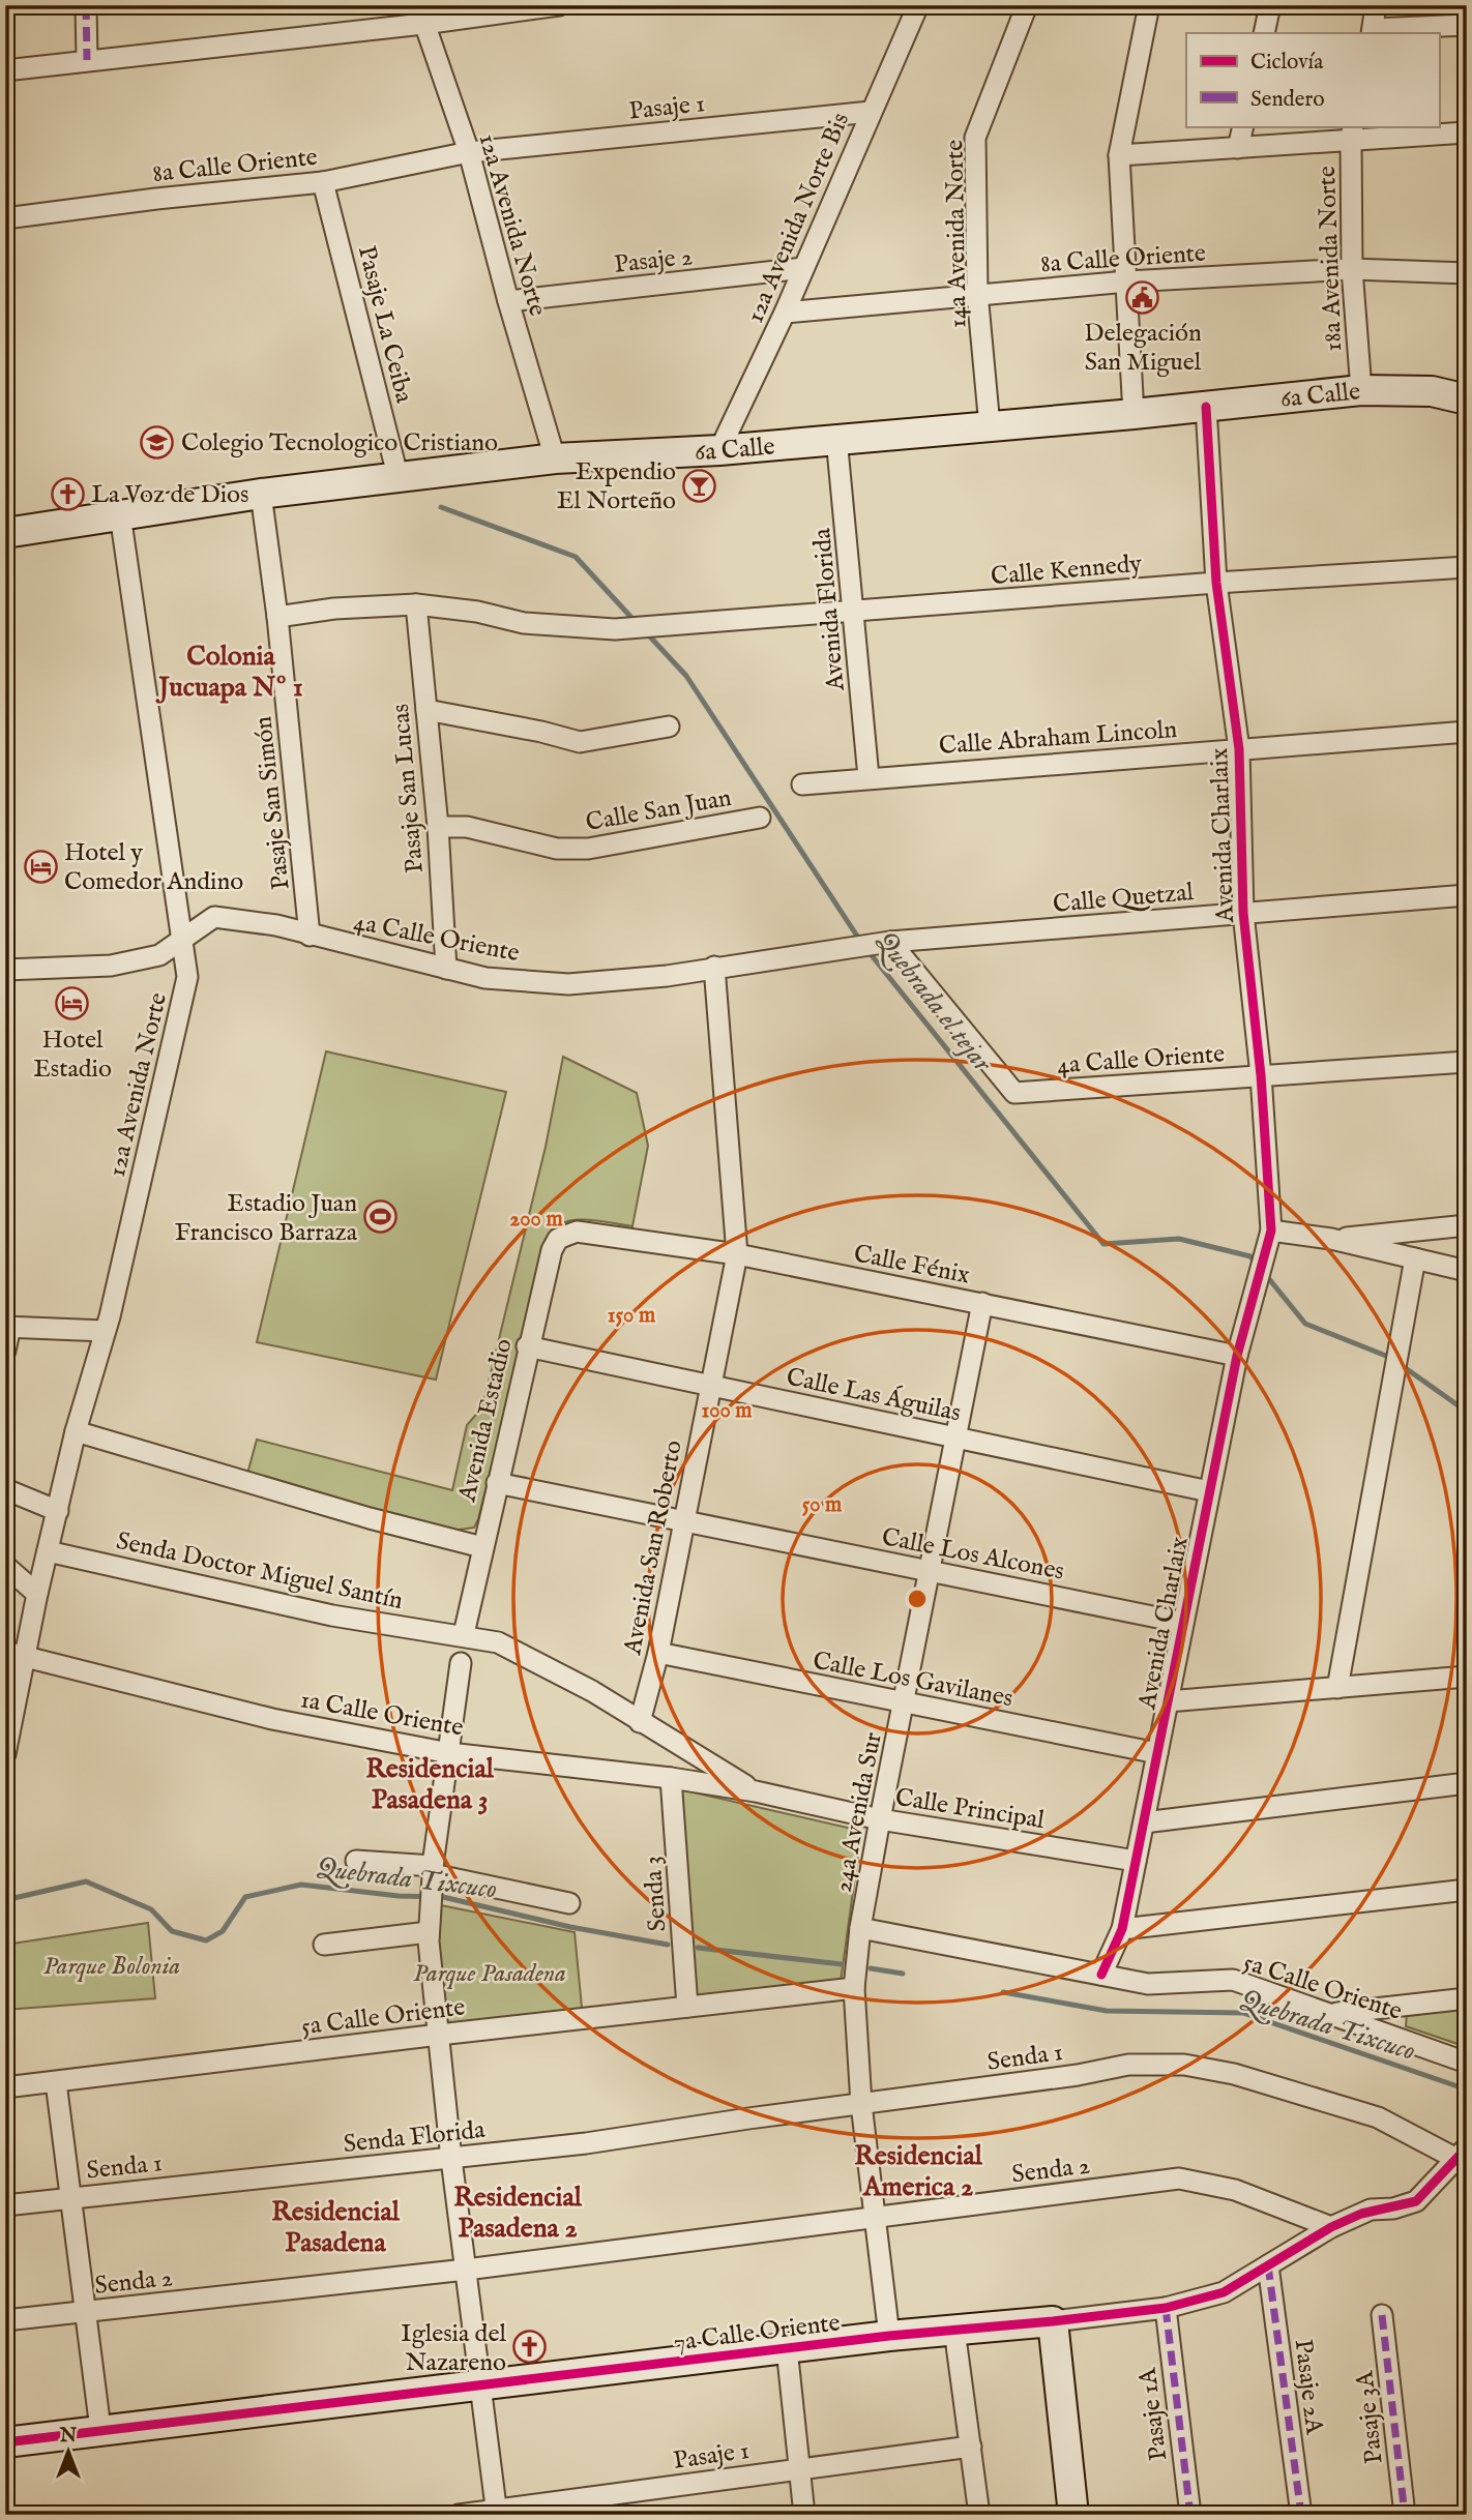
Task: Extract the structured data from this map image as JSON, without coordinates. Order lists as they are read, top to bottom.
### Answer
{
  "streets": {
    "street": [
      "Pasaje 1",
      "8a Calle Oriente",
      "12a Avenida Norte Bis",
      "12a Avenida Norte",
      "14a Avenida Norte",
      "18a Avenida Norte",
      "Pasaje 2",
      "Pasaje La Ceiba",
      "6a Calle",
      "Calle Kennedy",
      "Avenida Florida",
      "Calle Abraham Lincoln",
      "Pasaje San Lucas",
      "Pasaje San Simón",
      "Calle San Juan",
      "Avenida Charlaix",
      "Calle Quetzal",
      "4a Calle Oriente",
      "Calle Fénix",
      "Calle Las Águilas",
      "Avenida Estadio",
      "Avenida San Roberto",
      "Calle Los Alcones",
      "Senda Doctor Miguel Santín",
      "Calle Los Gavilanes",
      "1a Calle Oriente",
      "Calle Principal",
      "24a Avenida Sur",
      "Senda 3",
      "5a Calle Oriente",
      "Senda 1",
      "Senda Florida",
      "Senda 2",
      "7a Calle Oriente",
      "Pasaje 2A",
      "Pasaje 1A",
      "Pasaje 3A"
    ]
  },
  "crossings": [
    ["Pasaje 1", "8a Calle Oriente"],
    ["Pasaje 1", "12a Avenida Norte Bis"],
    ["Pasaje 1", "12a Avenida Norte"],
    ["8a Calle Oriente", "12a Avenida Norte Bis"],
    ["8a Calle Oriente", "12a Avenida Norte"],
    ["8a Calle Oriente", "14a Avenida Norte"],
    ["8a Calle Oriente", "18a Avenida Norte"],
    ["8a Calle Oriente", "Pasaje La Ceiba"],
    ["12a Avenida Norte Bis", "Pasaje 2"],
    ["12a Avenida Norte Bis", "6a Calle"],
    ["12a Avenida Norte", "Pasaje 2"],
    ["12a Avenida Norte", "6a Calle"],
    ["12a Avenida Norte", "4a Calle Oriente"],
    ["12a Avenida Norte", "Senda Doctor Miguel Santín"],
    ["12a Avenida Norte", "1a Calle Oriente"],
    ["14a Avenida Norte", "6a Calle"],
    ["18a Avenida Norte", "6a Calle"],
    ["Pasaje La Ceiba", "6a Calle"],
    ["6a Calle", "Avenida Florida"],
    ["6a Calle", "Pasaje San Simón"],
    ["6a Calle", "Avenida Charlaix"],
    ["Calle Kennedy", "Avenida Florida"],
    ["Calle Kennedy", "Pasaje San Lucas"],
    ["Calle Kennedy", "Avenida Charlaix"],
    ["Avenida Florida", "Calle Abraham Lincoln"],
    ["Calle Abraham Lincoln", "Avenida Charlaix"],
    ["Pasaje San Lucas", "Calle San Juan"],
    ["Pasaje San Lucas", "4a Calle Oriente"],
    ["Pasaje San Simón", "4a Calle Oriente"],
    ["Avenida Charlaix", "Calle Quetzal"],
    ["Avenida Charlaix", "4a Calle Oriente"],
    ["Avenida Charlaix", "Calle Fénix"],
    ["Avenida Charlaix", "Calle Las Águilas"],
    ["Avenida Charlaix", "Calle Los Alcones"],
    ["Avenida Charlaix", "Calle Los Gavilanes"],
    ["Avenida Charlaix", "Calle Principal"],
    ["Avenida Charlaix", "5a Calle Oriente"],
    ["Calle Quetzal", "4a Calle Oriente"],
    ["4a Calle Oriente", "Avenida San Roberto"],
    ["Calle Fénix", "Avenida Estadio"],
    ["Calle Fénix", "Avenida San Roberto"],
    ["Calle Fénix", "24a Avenida Sur"],
    ["Calle Las Águilas", "Avenida Estadio"],
    ["Calle Las Águilas", "Avenida San Roberto"],
    ["Calle Las Águilas", "24a Avenida Sur"],
    ["Avenida Estadio", "Calle Los Alcones"],
    ["Avenida Estadio", "Senda Doctor Miguel Santín"],
    ["Avenida San Roberto", "Calle Los Alcones"],
    ["Avenida San Roberto", "Senda Doctor Miguel Santín"],
    ["Avenida San Roberto", "Calle Los Gavilanes"],
    ["Calle Los Alcones", "24a Avenida Sur"],
    ["Senda Doctor Miguel Santín", "1a Calle Oriente"],
    ["Senda Doctor Miguel Santín", "Calle Principal"],
    ["Calle Los Gavilanes", "24a Avenida Sur"],
    ["1a Calle Oriente", "Calle Principal"],
    ["1a Calle Oriente", "Senda 3"],
    ["Calle Principal", "24a Avenida Sur"],
    ["24a Avenida Sur", "5a Calle Oriente"],
    ["24a Avenida Sur", "Senda 1"],
    ["24a Avenida Sur", "Senda 2"],
    ["24a Avenida Sur", "7a Calle Oriente"],
    ["Senda 3", "5a Calle Oriente"],
    ["Senda 1", "Senda Florida"],
    ["Senda 1", "7a Calle Oriente"],
    ["Senda 2", "7a Calle Oriente"],
    ["7a Calle Oriente", "Pasaje 2A"],
    ["7a Calle Oriente", "Pasaje 1A"]
  ],
  "districts": [
    "Colonia Jucuapa Nº 1",
    "Residencial Pasadena 3",
    "Residencial America 2",
    "Residencial Pasadena 2",
    "Residencial Pasadena"
  ],
  "water": ["Quebrada el tejar", "Quebrada Tixcuco"],
  "parks": ["Parque Bolonia", "Parque Pasadena"],
  "places": {
    "public building": ["Delegación San Miguel"],
    "school or university": ["Colegio Tecnologico Cristiano"],
    "bar": ["Expendio El Norteño"],
    "church": ["La Voz de Dios", "Iglesia del Nazareno"],
    "hotel": ["Hotel y Comedor Andino", "Hotel Estadio"],
    "sports": ["Estadio Juan Francisco Barraza"]
  },
  "legend": ["Ciclovía", "Sendero"],
  "north": "top",
  "rings": [
    "200 m",
    "150 m",
    "100 m",
    "50 m"
  ]
}
